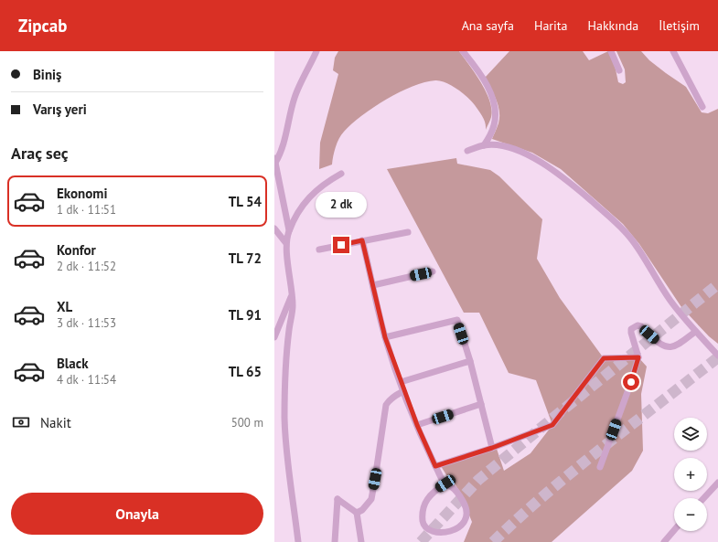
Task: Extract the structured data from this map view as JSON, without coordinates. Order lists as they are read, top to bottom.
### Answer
{
  "page": {
    "header": "Zipcab",
    "nav": [
      "Ana sayfa",
      "Harita",
      "Hakkında",
      "İletişim"
    ],
    "banner": ["Biniş", "Varış yeri"],
    "heading": "Araç seç",
    "list": [
      {
        "name": "Ekonomi",
        "note": "1 dk · 11:51",
        "value": "TL 54"
      },
      {
        "name": "Konfor",
        "note": "2 dk · 11:52",
        "value": "TL 72"
      },
      {
        "name": "XL",
        "note": "3 dk · 11:53",
        "value": "TL 91"
      },
      {
        "name": "Black",
        "note": "4 dk · 11:54",
        "value": "TL 65"
      }
    ],
    "bubble": "2 dk",
    "pay": ["Nakit", "500 m"],
    "map_buttons": ["+", "−"],
    "buttons": "Onayla"
  }
}
